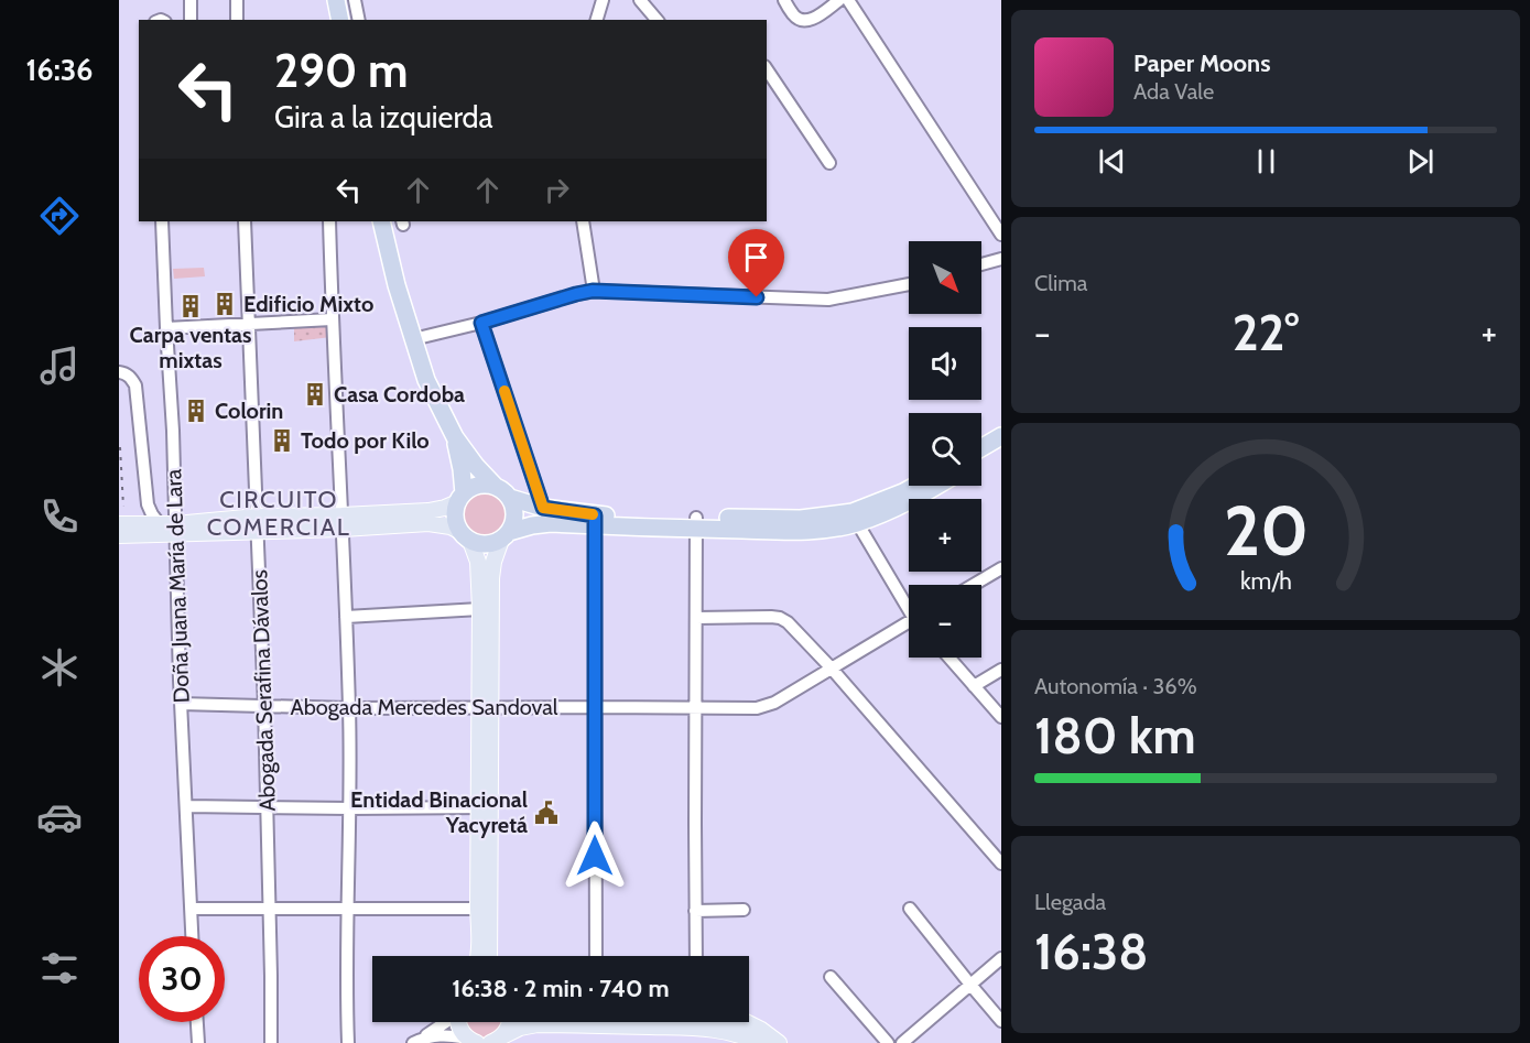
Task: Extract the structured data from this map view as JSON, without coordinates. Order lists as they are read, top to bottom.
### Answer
{
  "streets": {
    "street": ["Doña Juana María de Lara", "Abogada Serafina Dávalos", "Abogada Mercedes Sandoval"]
  },
  "crossings": [
    ["Doña Juana María de Lara", "Abogada Mercedes Sandoval"],
    ["Abogada Serafina Dávalos", "Abogada Mercedes Sandoval"]
  ],
  "districts": ["CIRCUITO COMERCIAL"],
  "places": {
    "building": [
      "Edificio Mixto",
      "Carpa ventas mixtas",
      "Casa Cordoba",
      "Colorin",
      "Todo por Kilo"
    ],
    "public building": ["Entidad Binacional Yacyretá"]
  },
  "north": "bottom right",
  "page": {
    "tabs": "16:36",
    "turn": ["290 m", "Gira a la izquierda"],
    "song": ["Paper Moons", "Ada Vale"],
    "tile": [
      "Clima",
      ["Autonomía · 36%", "180 km"],
      ["Llegada", "16:38"]
    ],
    "map_buttons": ["+", "−"],
    "heat": ["−", "22°", "+"],
    "limit": "30",
    "trip": "16:38 · 2 min · 740 m",
    "gauge": ["20", "km/h"]
  }
}
